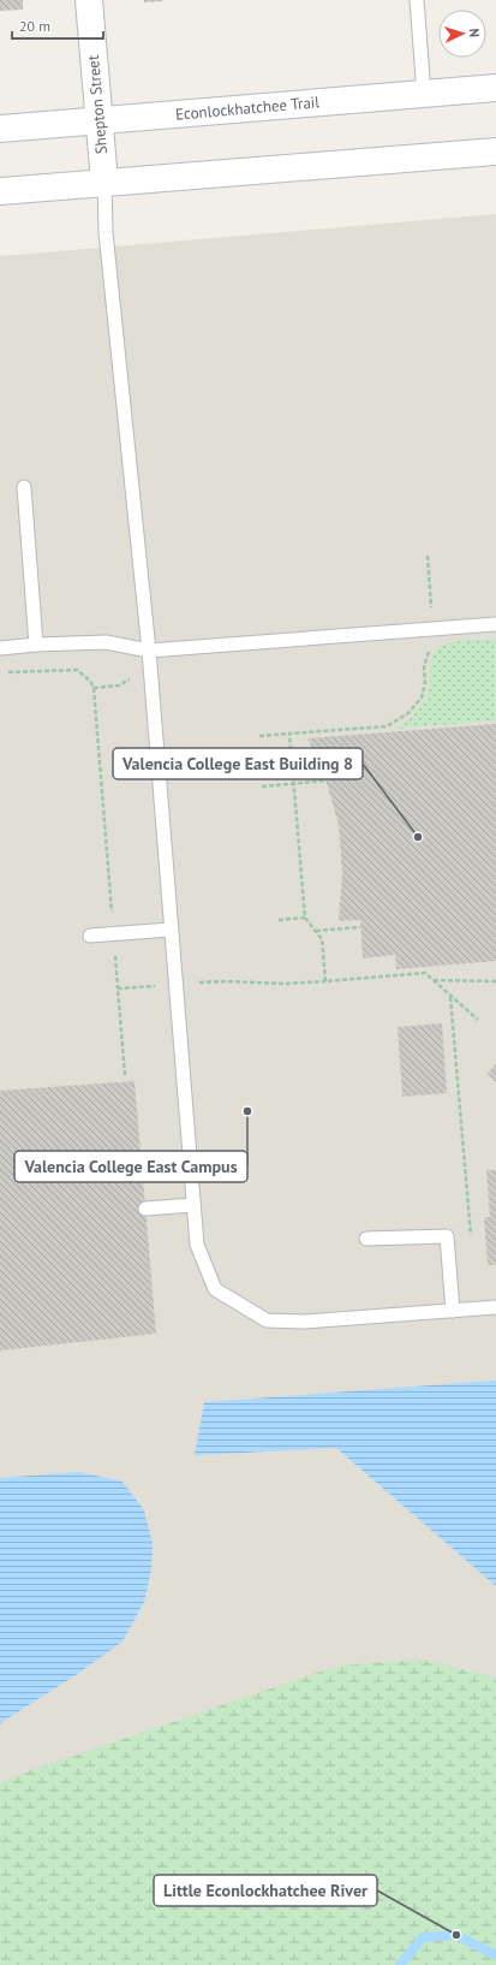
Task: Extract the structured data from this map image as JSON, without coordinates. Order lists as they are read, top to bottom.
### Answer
{
  "streets": {
    "street": ["Shepton Street", "Econlockhatchee Trail"]
  },
  "crossings": [
    ["Shepton Street", "Econlockhatchee Trail"]
  ],
  "places": ["Valencia College East Building 8", "Valencia College East Campus", "Little Econlockhatchee River"],
  "scale_bar": "20 m",
  "north": "right"
}
